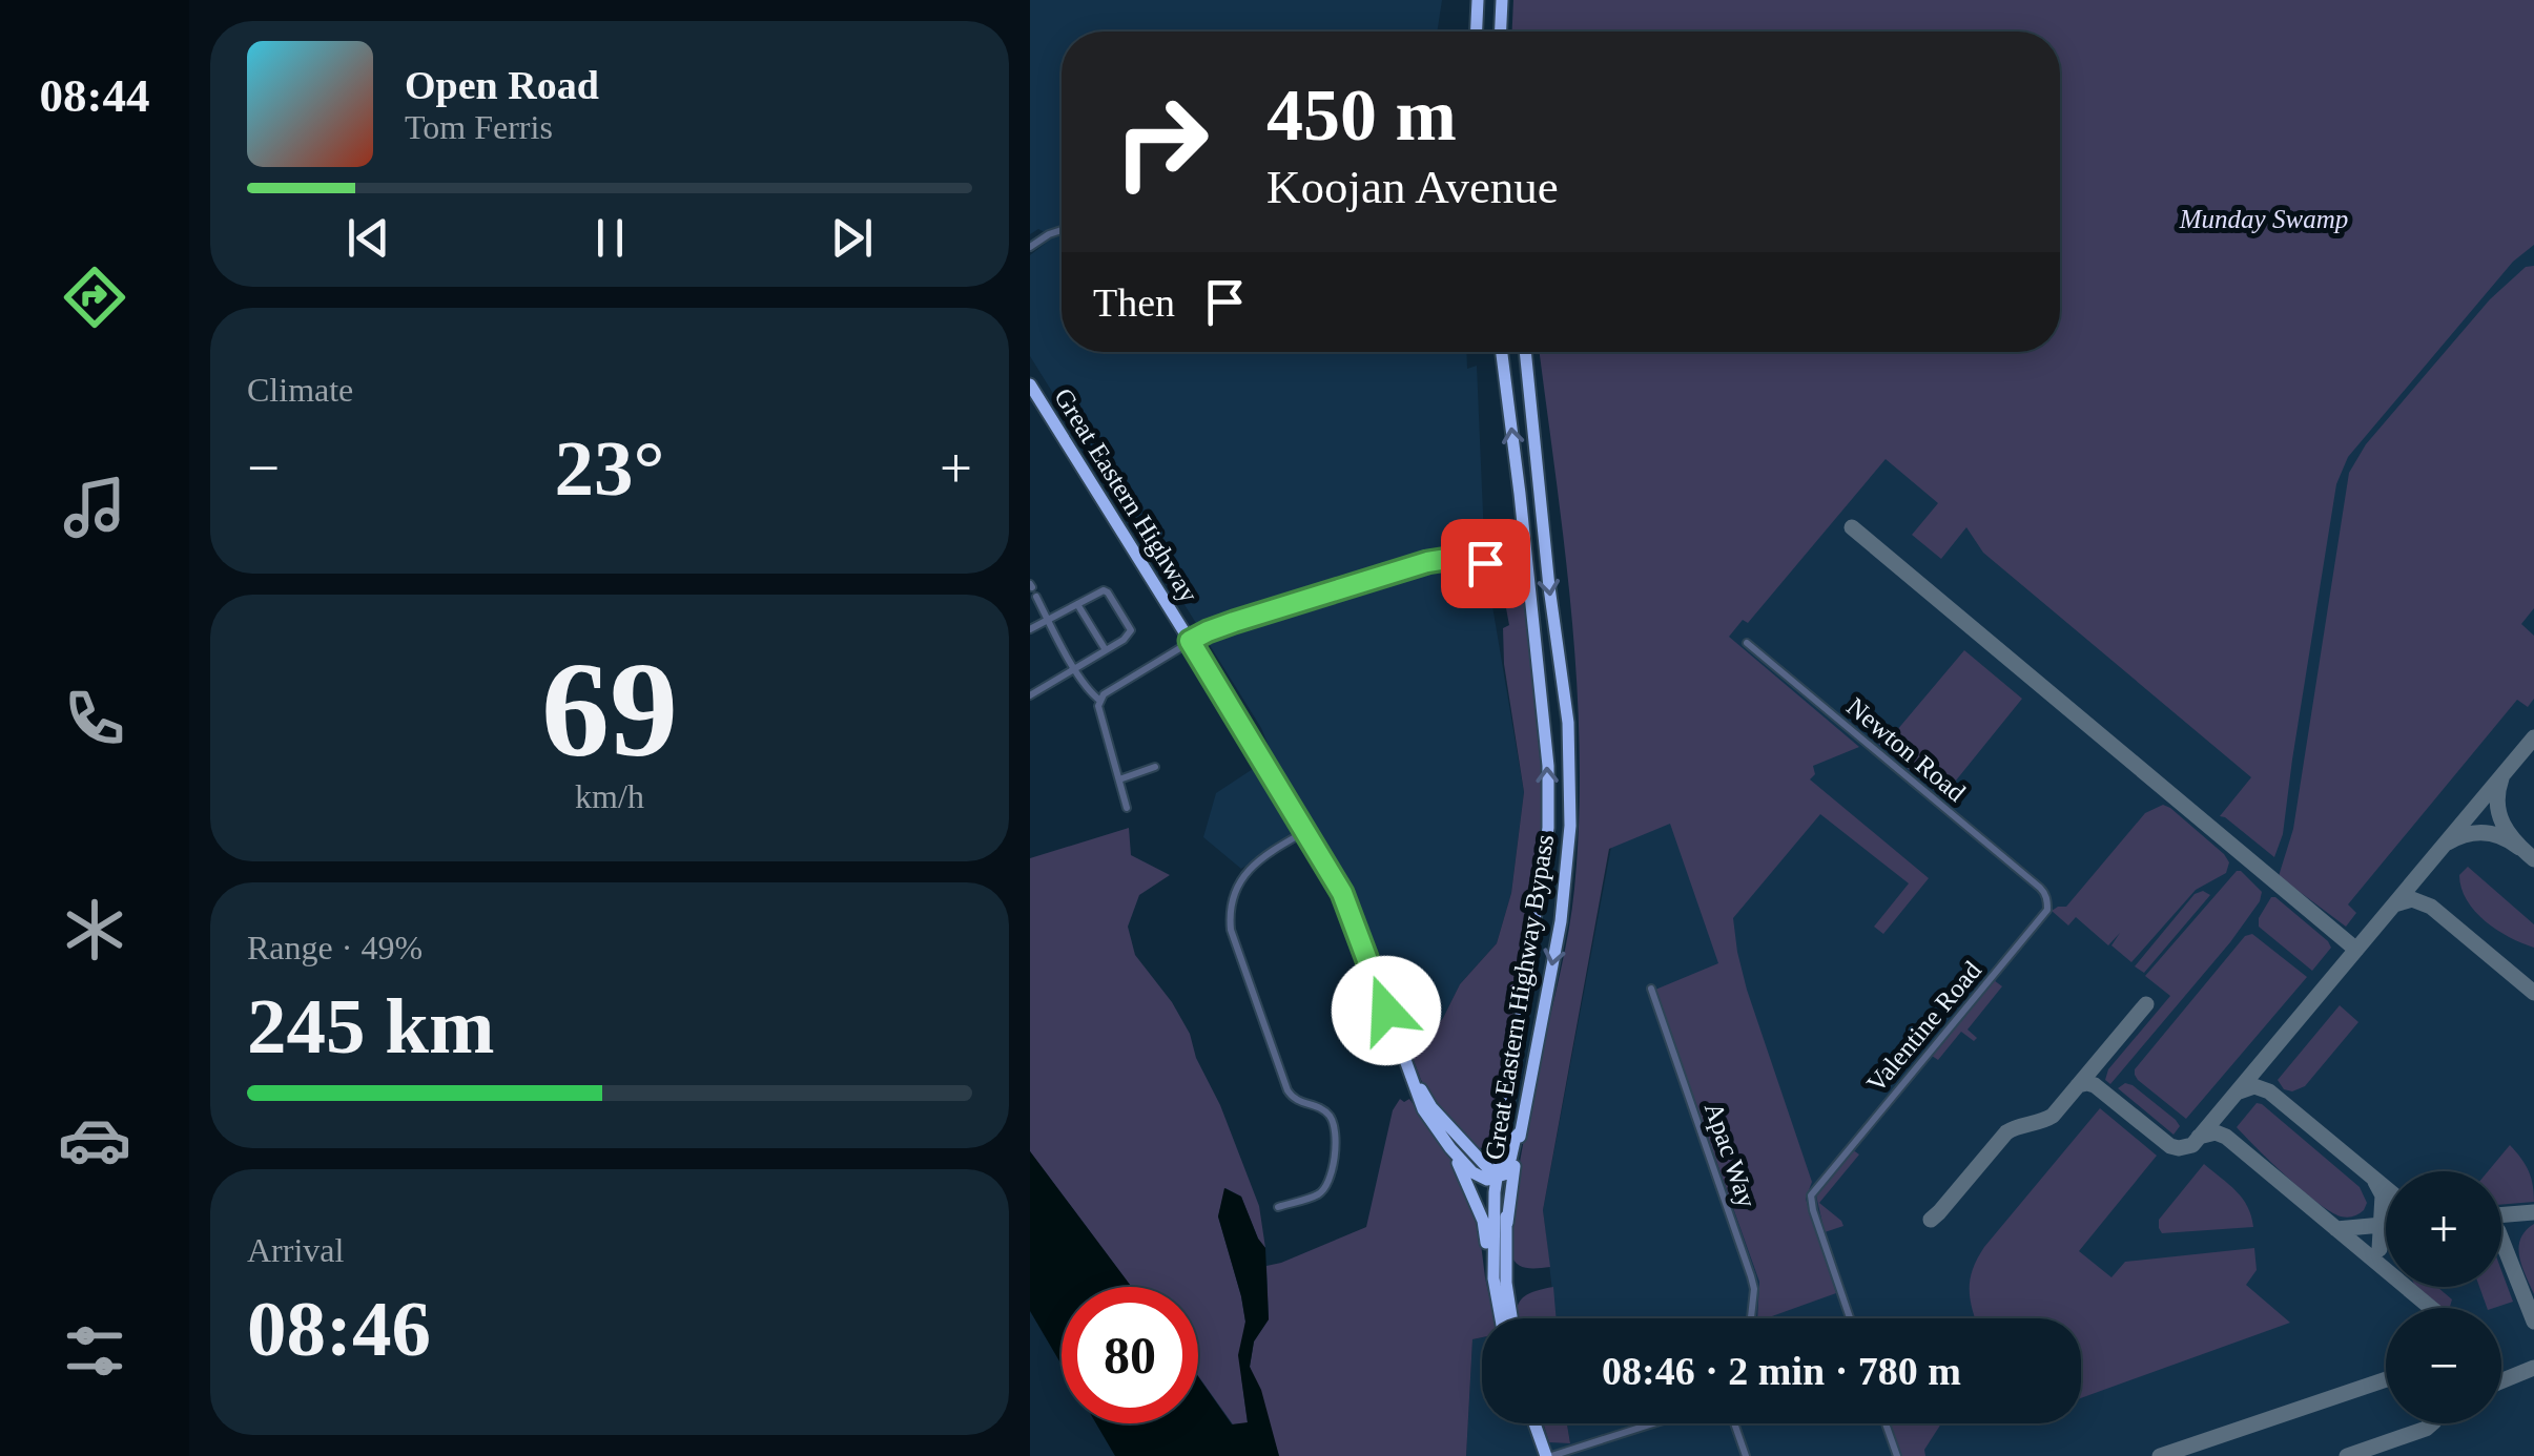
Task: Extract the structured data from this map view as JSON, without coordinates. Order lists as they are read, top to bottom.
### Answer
{
  "streets": {
    "highway": ["Great Eastern Highway", "Great Eastern Highway Bypass"],
    "street": ["Newton Road", "Valentine Road", "Apac Way"]
  },
  "crossings": [
    ["Great Eastern Highway", "Great Eastern Highway Bypass"],
    ["Newton Road", "Valentine Road"]
  ],
  "parks": ["Munday Swamp"],
  "page": {
    "tabs": "08:44",
    "turn": ["450 m", "Koojan Avenue"],
    "song": ["Open Road", "Tom Ferris"],
    "then": "Then",
    "tile": [
      "Climate",
      ["69", "km/h"],
      ["Range · 49%", "245 km"],
      ["Arrival", "08:46"]
    ],
    "heat": ["−", "23°", "+"],
    "map_buttons": ["+", "−"],
    "limit": "80",
    "trip": "08:46 · 2 min · 780 m"
  }
}
